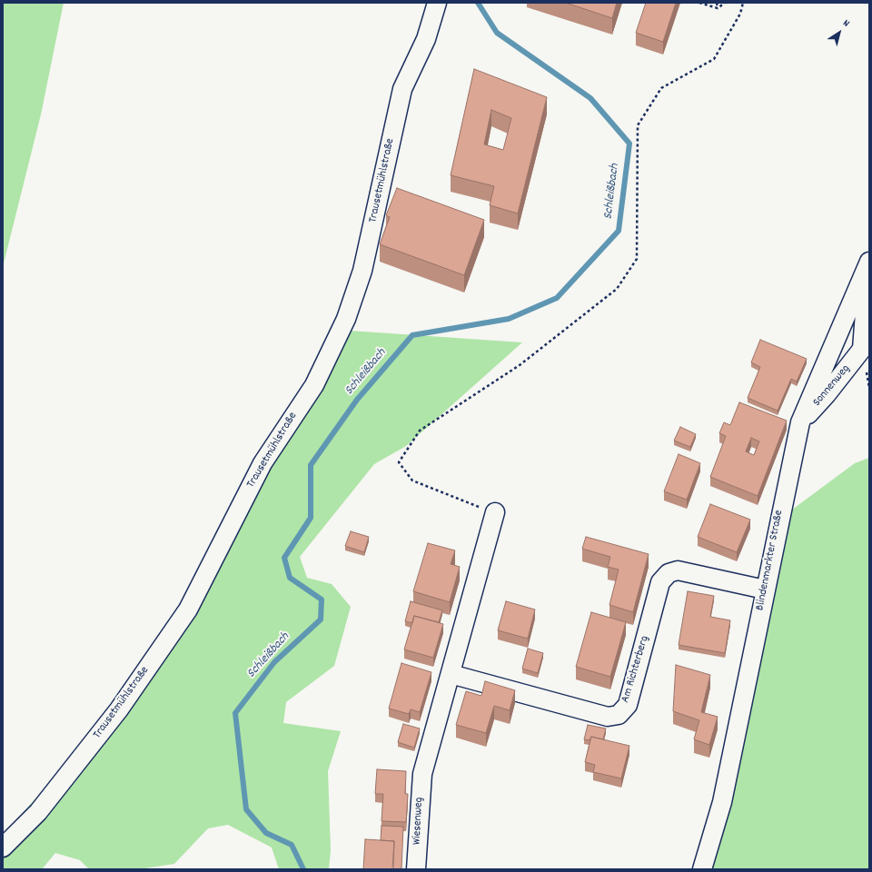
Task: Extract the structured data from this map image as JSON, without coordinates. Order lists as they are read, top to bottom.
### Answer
{
  "streets": {
    "street": [
      "Trausetmühlstraße",
      "Sonnenweg",
      "Blindenmarkter Straße",
      "Am Richterberg",
      "Wiesenweg"
    ]
  },
  "crossings": [
    ["Sonnenweg", "Blindenmarkter Straße"],
    ["Blindenmarkter Straße", "Am Richterberg"],
    ["Am Richterberg", "Wiesenweg"]
  ],
  "water": ["Schleißbach"],
  "north": "top right"
}
